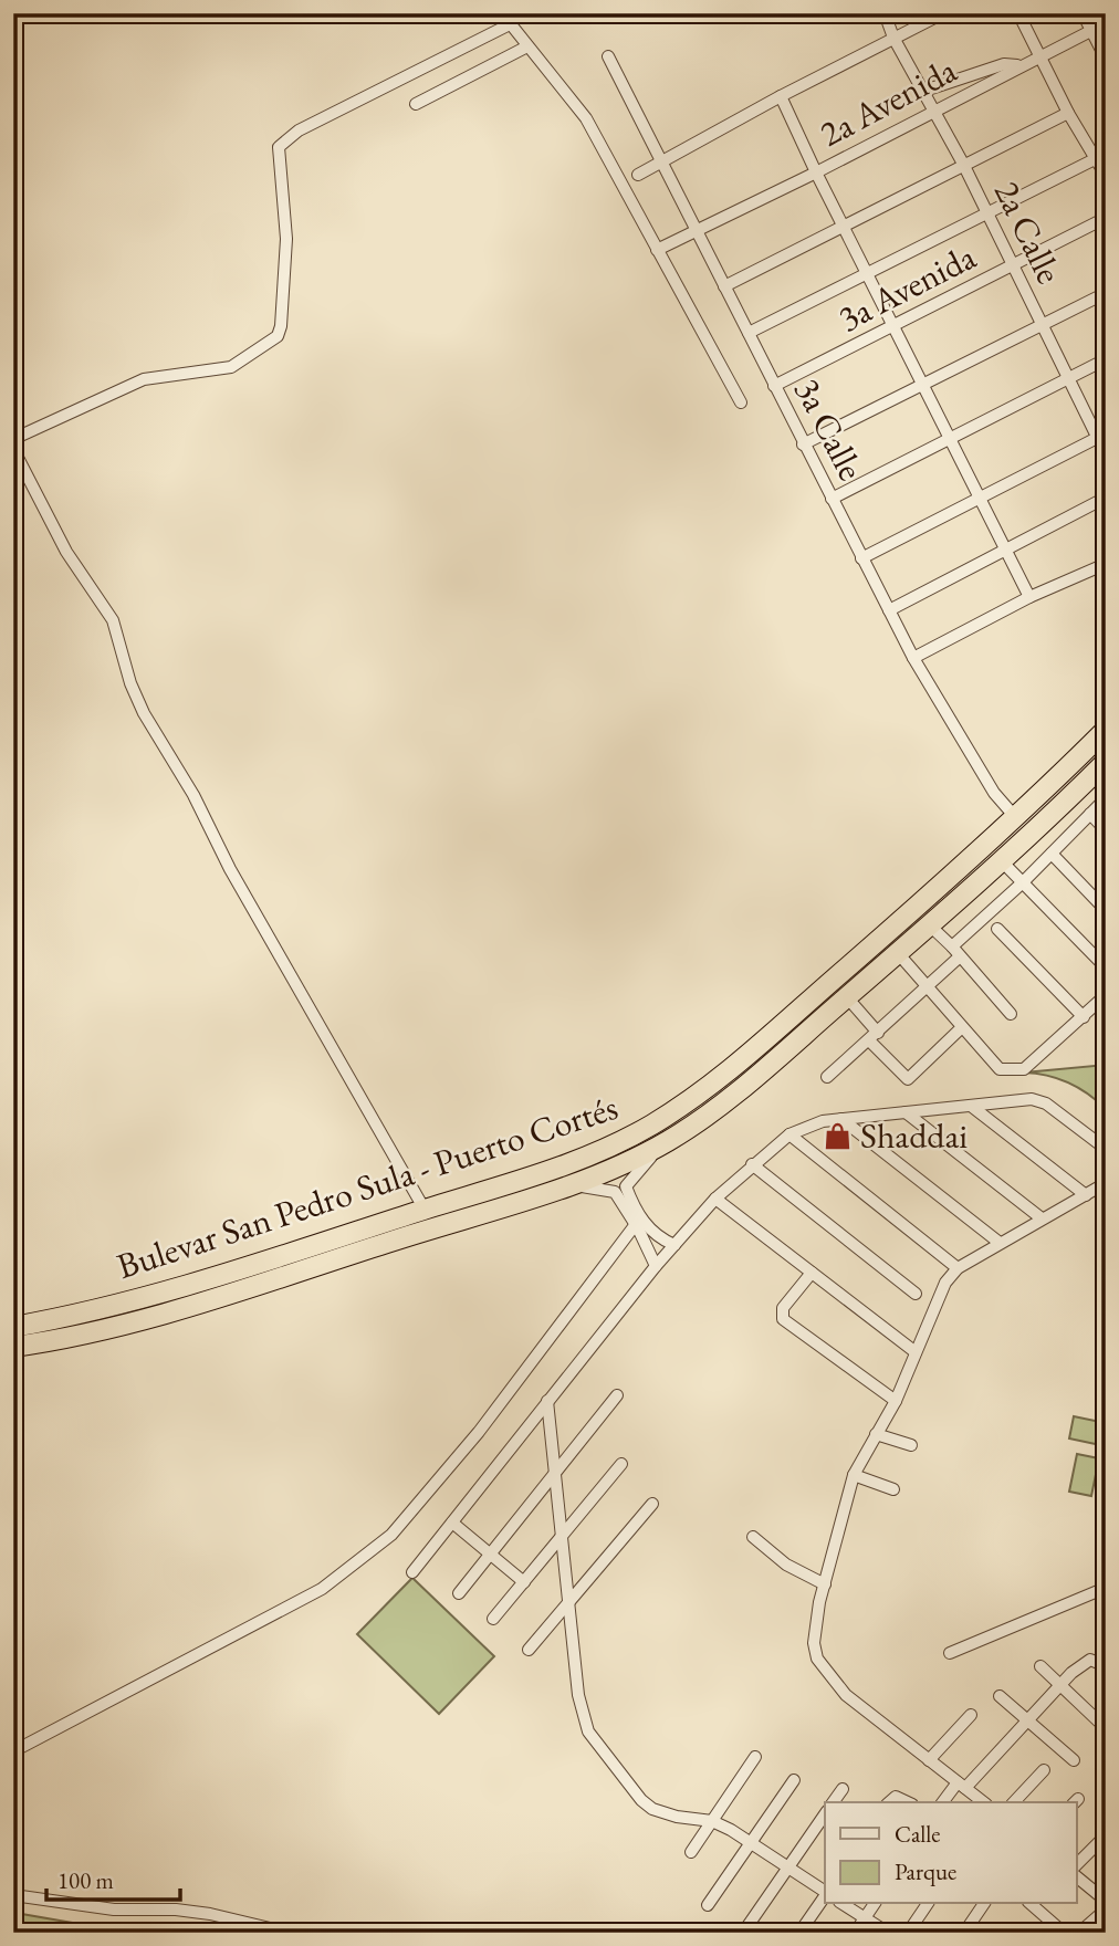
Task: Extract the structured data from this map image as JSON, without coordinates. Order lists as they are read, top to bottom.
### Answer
{
  "streets": {
    "highway": ["Bulevar San Pedro Sula - Puerto Cortés"],
    "street": [
      "2a Avenida",
      "2a Calle",
      "3a Avenida",
      "3a Calle"
    ]
  },
  "crossings": [
    ["2a Avenida", "2a Calle"],
    ["2a Avenida", "3a Calle"],
    ["2a Calle", "3a Avenida"],
    ["3a Avenida", "3a Calle"],
    ["3a Calle", "Bulevar San Pedro Sula - Puerto Cortés"]
  ],
  "places": {
    "shop": ["Shaddai"]
  },
  "legend": ["Calle", "Parque"],
  "scale_bar": "100 m"
}
